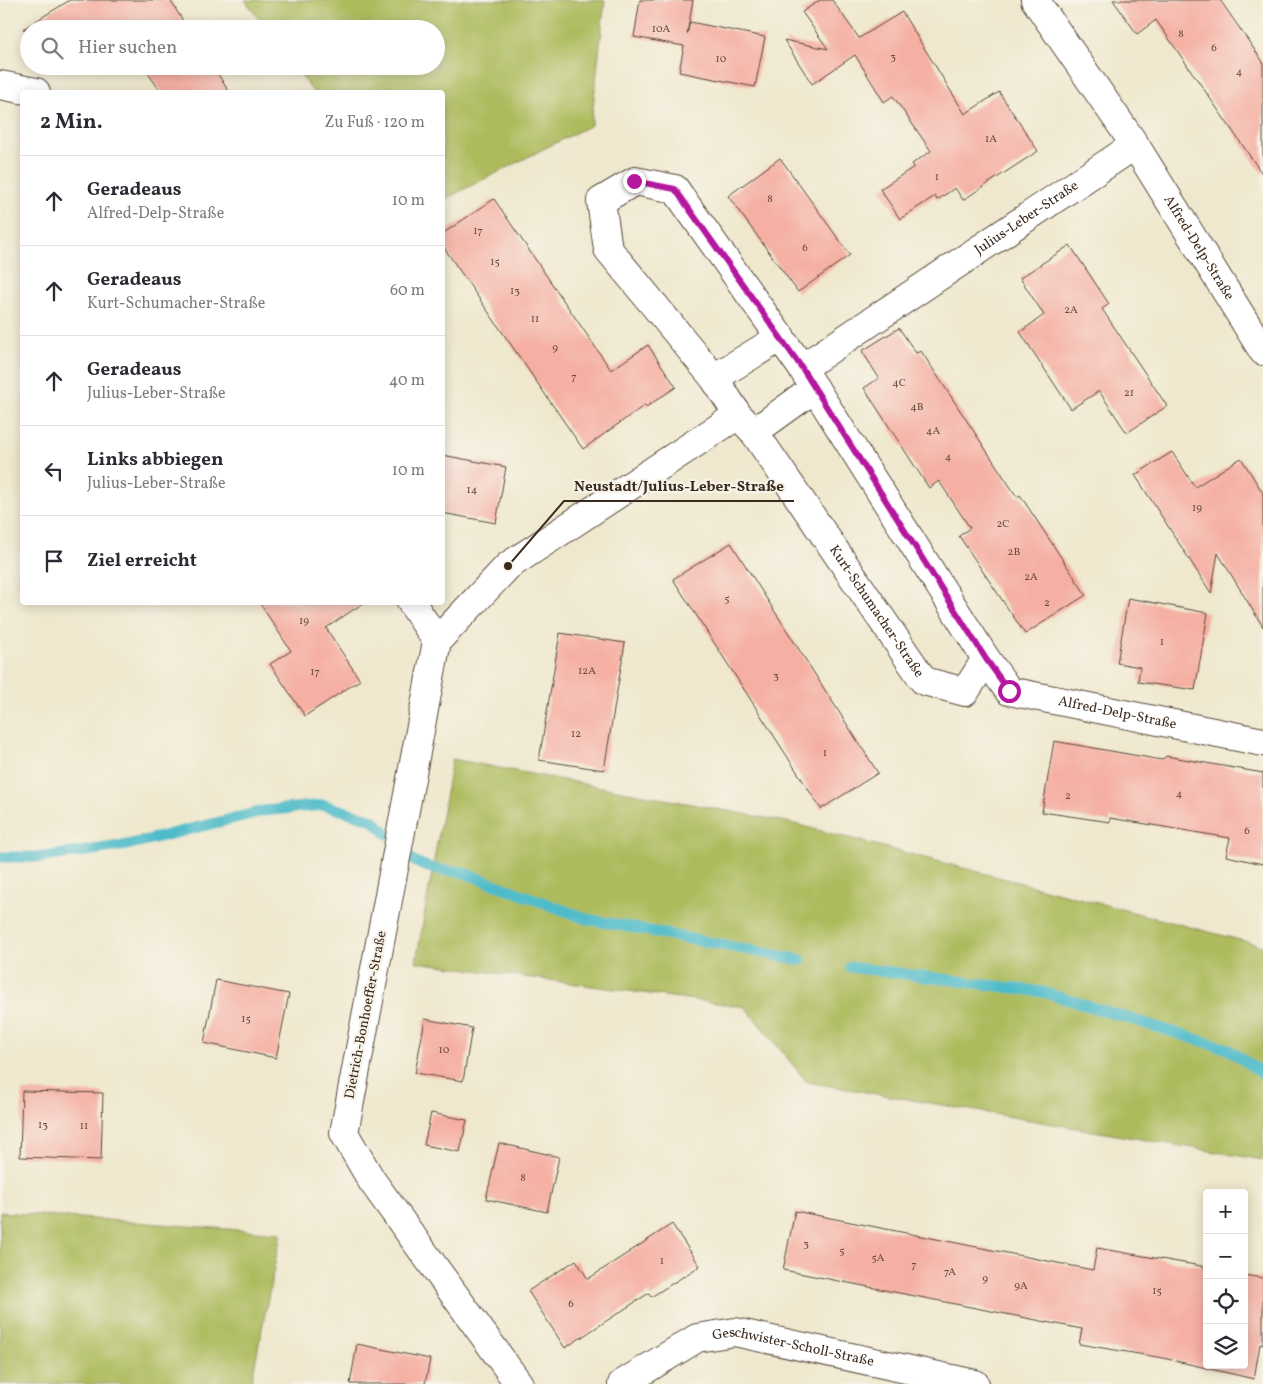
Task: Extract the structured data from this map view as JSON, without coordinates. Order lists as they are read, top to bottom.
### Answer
{
  "streets": {
    "street": [
      "Julius-Leber-Straße",
      "Alfred-Delp-Straße",
      "Kurt-Schumacher-Straße",
      "Dietrich-Bonhoeffer-Straße",
      "Geschwister-Scholl-Straße"
    ]
  },
  "crossings": [
    ["Julius-Leber-Straße", "Alfred-Delp-Straße"],
    ["Alfred-Delp-Straße", "Kurt-Schumacher-Straße"]
  ],
  "places": ["Neustadt/Julius-Leber-Straße"],
  "house_numbers": [
    "10A",
    "8",
    "6",
    "3",
    "10",
    "4",
    "1A",
    "1",
    "8",
    "17",
    "6",
    "15",
    "13",
    "2A",
    "11",
    "9",
    "7",
    "4C",
    "21",
    "4B",
    "4A",
    "4",
    "14",
    "19",
    "2C",
    "2B",
    "2A",
    "5",
    "2",
    "19",
    "1",
    "12A",
    "17",
    "3",
    "12",
    "1",
    "4",
    "2",
    "6",
    "15",
    "10",
    "13",
    "11",
    "8",
    "3",
    "5",
    "5A",
    "1",
    "7",
    "7A",
    "9",
    "9A",
    "15",
    "6"
  ],
  "page": {
    "search": "Hier suchen",
    "heading": ["2 Min.", "Zu Fuß · 120 m"],
    "list": [
      ["Geradeaus", "Alfred-Delp-Straße", "10 m"],
      ["Geradeaus", "Kurt-Schumacher-Straße", "60 m"],
      ["Geradeaus", "Julius-Leber-Straße", "40 m"],
      ["Links abbiegen", "Julius-Leber-Straße", "10 m"],
      "Ziel erreicht"
    ],
    "map_buttons": ["+", "−"]
  }
}
